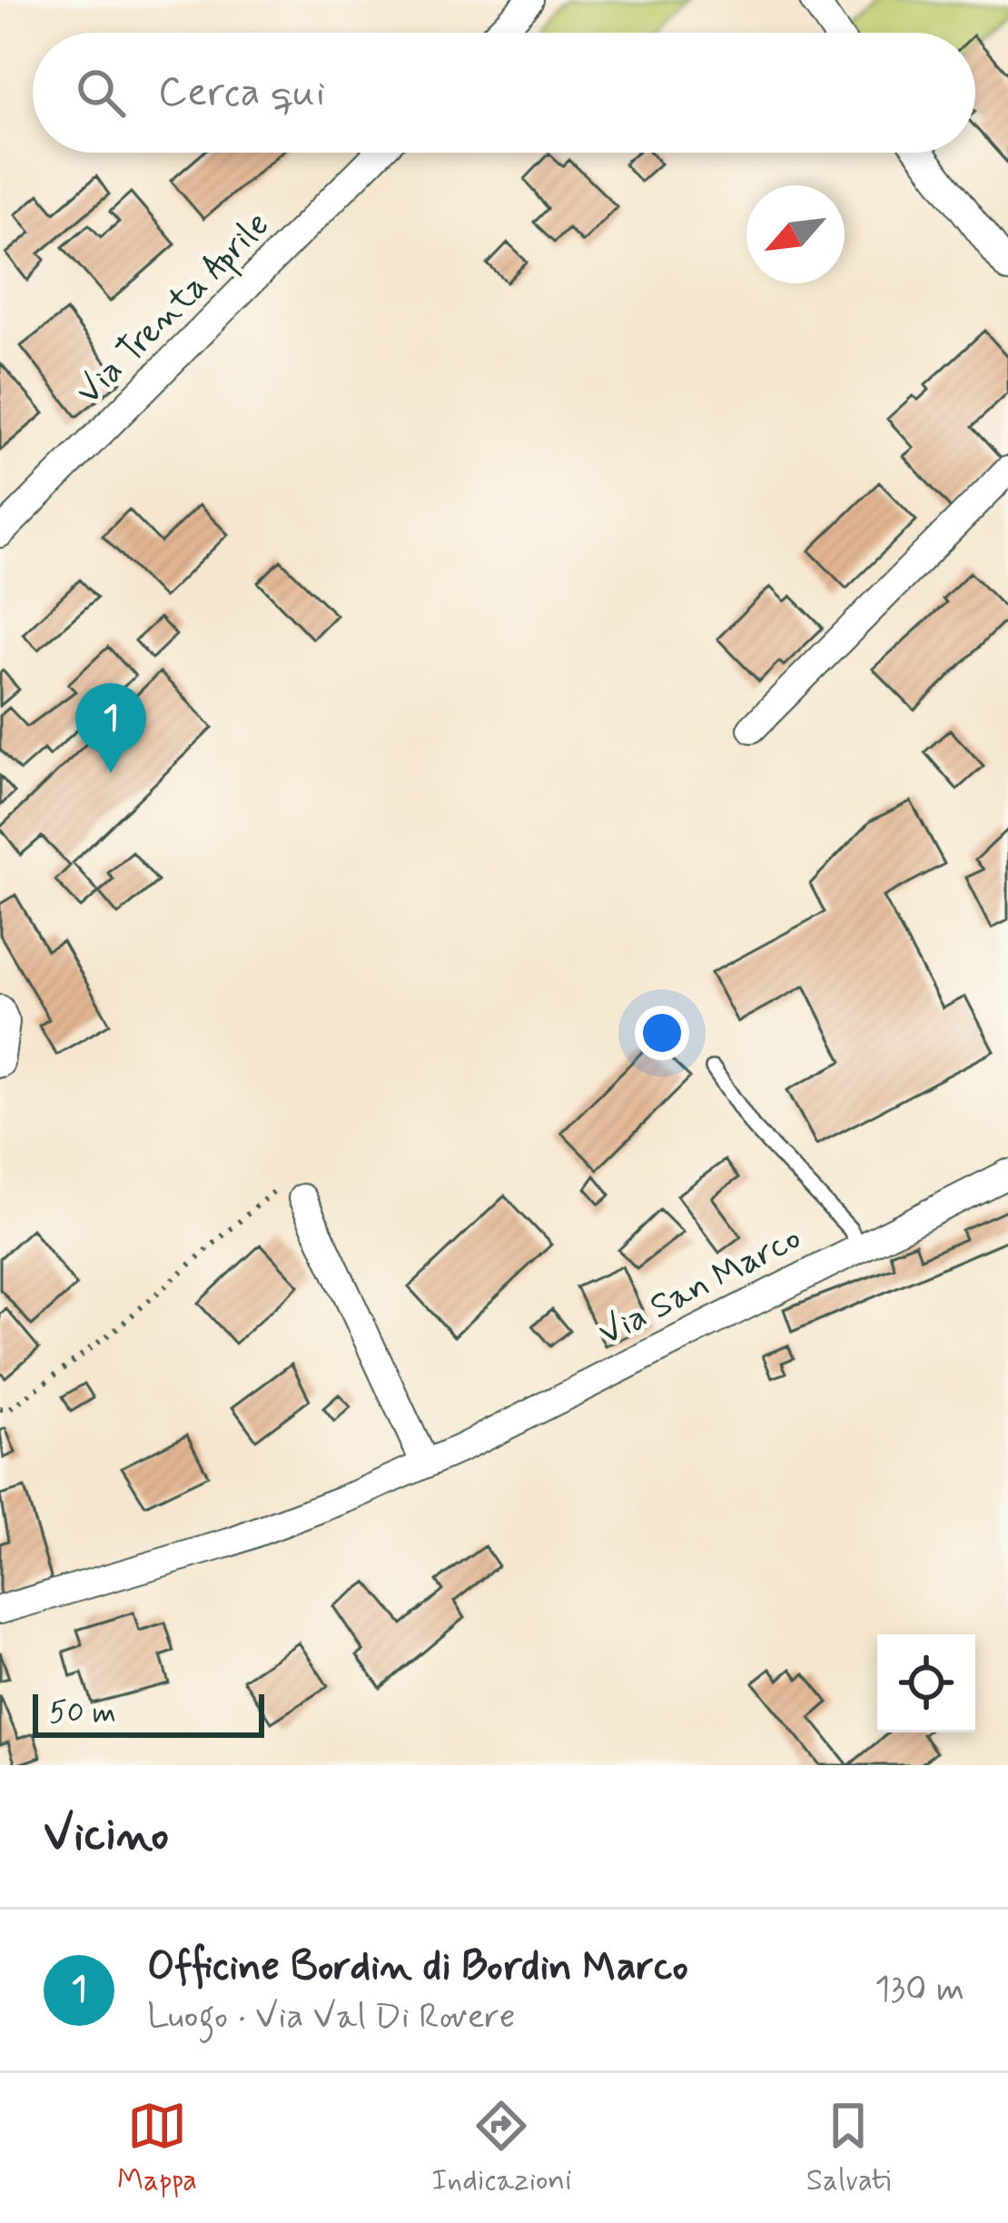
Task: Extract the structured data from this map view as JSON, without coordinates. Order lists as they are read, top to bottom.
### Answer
{
  "streets": {
    "street": ["Via Trenta Aprile", "Via San Marco"]
  },
  "scale_bar": "50 m",
  "north": "bottom left",
  "page": {
    "search": "Cerca qui",
    "pins": "1",
    "scale": "50 m",
    "heading": "Vicino",
    "list": [
      {
        "mark": "1",
        "name": "Officine Bordin di Bordin Marco",
        "note": "Luogo · Via Val Di Rovere",
        "value": "130 m"
      }
    ],
    "nav": ["Mappa", "Indicazioni", "Salvati"]
  }
}
